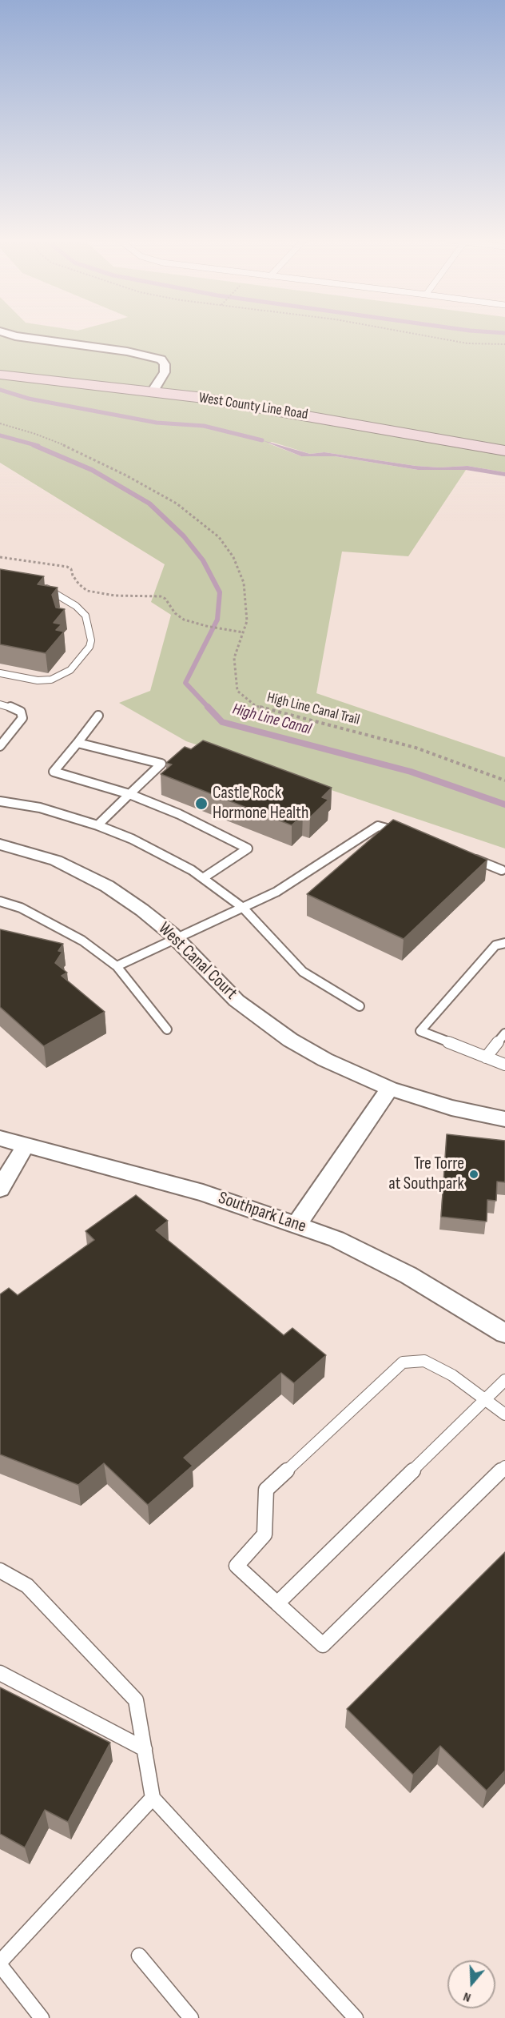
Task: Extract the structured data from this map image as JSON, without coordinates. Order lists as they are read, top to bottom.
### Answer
{
  "streets": {
    "main road": ["West County Line Road"],
    "street": ["West Canal Court", "Southpark Lane"],
    "path": ["High Line Canal Trail"]
  },
  "water": ["High Line Canal"],
  "places": ["Castle Rock Hormone Health", "Tre Torre at Southpark"],
  "north": "bottom"
}
